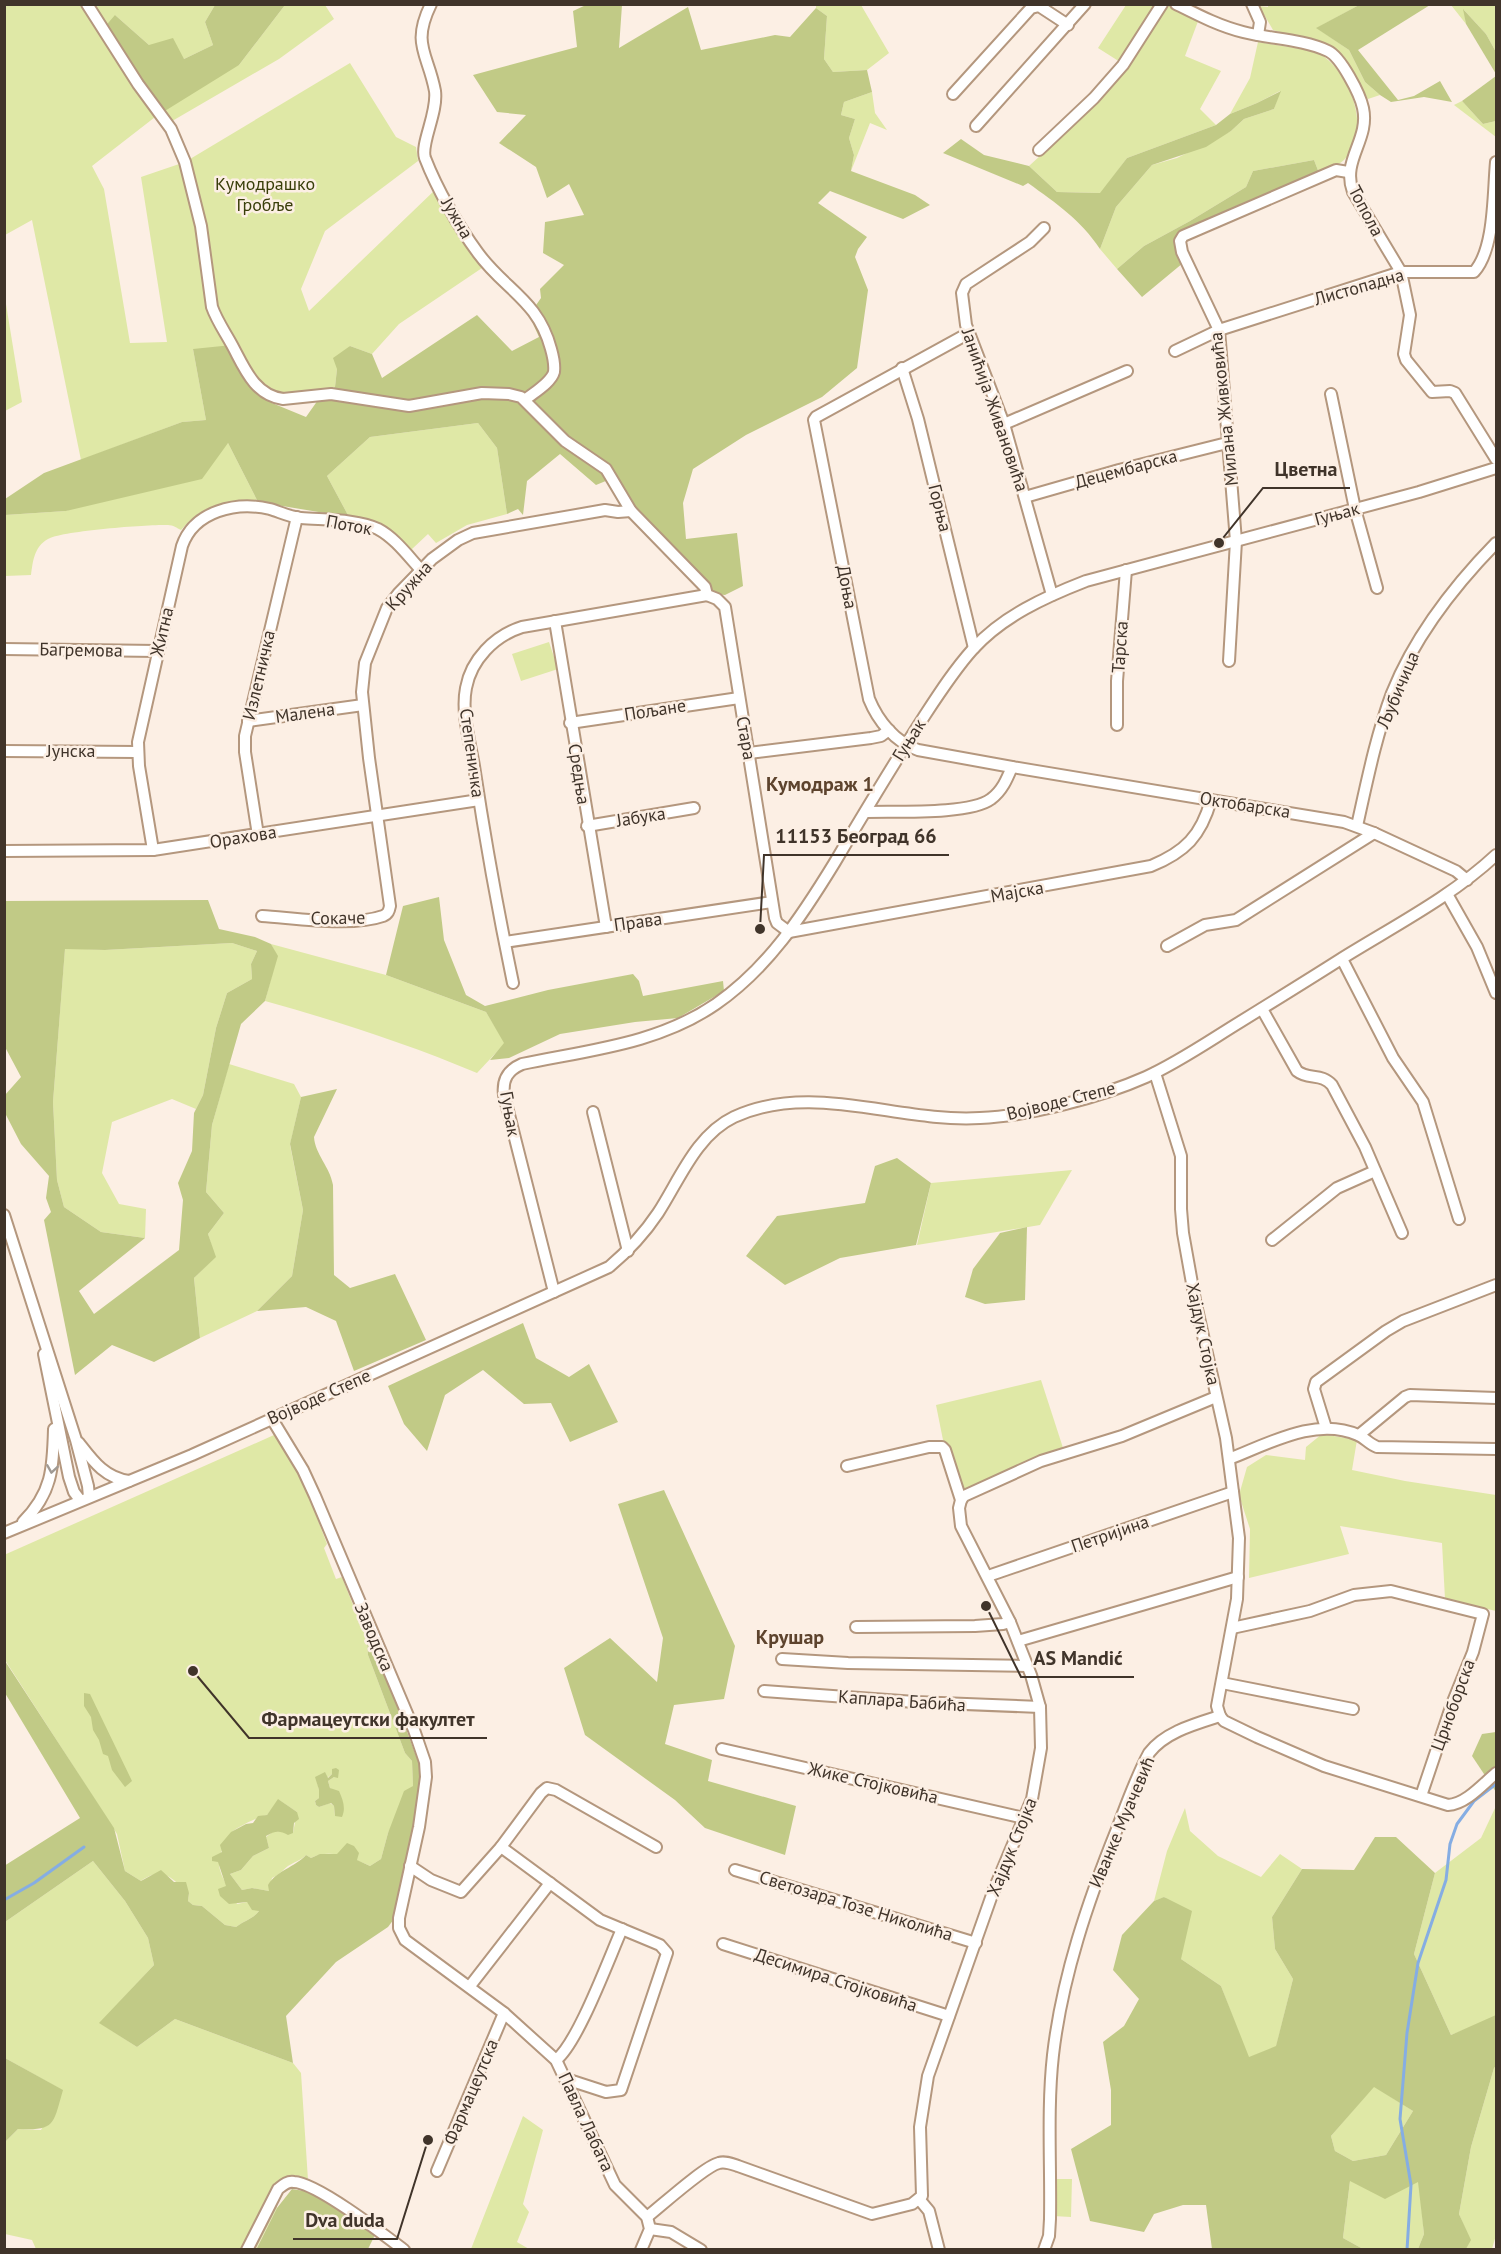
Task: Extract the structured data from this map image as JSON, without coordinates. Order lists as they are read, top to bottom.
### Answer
{
  "streets": {
    "street": [
      "Топола",
      "Јужна",
      "Листопадна",
      "Милана Живковића",
      "Јанићија Живановића",
      "Децембарска",
      "Горња",
      "Гуњак",
      "Поток",
      "Кружна",
      "Доња",
      "Житна",
      "Тарска",
      "Багремова",
      "Излетничка",
      "Љубичица",
      "Пољане",
      "Малена",
      "Стара",
      "Јунска",
      "Степеничка",
      "Средња",
      "Октобарска",
      "Јабука",
      "Орахова",
      "Мајска",
      "Сокаче",
      "Права",
      "Војводе Степе",
      "Хајдук Стојка",
      "Петријина",
      "Заводска",
      "Каплара Бабића",
      "Црноборска",
      "Жике Стојковића",
      "Иванке Муачевић",
      "Светозара Тозе Николића",
      "Десимира Стојковића",
      "Фармацеутска",
      "Павла Лабата"
    ]
  },
  "crossings": [
    ["Топола", "Листопадна"],
    ["Топола", "Милана Живковића"],
    ["Листопадна", "Милана Живковића"],
    ["Милана Живковића", "Децембарска"],
    ["Милана Живковића", "Гуњак"],
    ["Јанићија Живановића", "Децембарска"],
    ["Јанићија Живановића", "Гуњак"],
    ["Горња", "Гуњак"],
    ["Горња", "Доња"],
    ["Гуњак", "Доња"],
    ["Гуњак", "Тарска"],
    ["Гуњак", "Стара"],
    ["Гуњак", "Октобарска"],
    ["Гуњак", "Мајска"],
    ["Гуњак", "Војводе Степе"],
    ["Поток", "Кружна"],
    ["Поток", "Житна"],
    ["Поток", "Излетничка"],
    ["Кружна", "Малена"],
    ["Кружна", "Орахова"],
    ["Кружна", "Сокаче"],
    ["Доња", "Октобарска"],
    ["Житна", "Багремова"],
    ["Житна", "Излетничка"],
    ["Житна", "Јунска"],
    ["Житна", "Орахова"],
    ["Излетничка", "Малена"],
    ["Излетничка", "Орахова"],
    ["Љубичица", "Октобарска"],
    ["Пољане", "Стара"],
    ["Пољане", "Средња"],
    ["Стара", "Степеничка"],
    ["Стара", "Мајска"],
    ["Стара", "Права"],
    ["Степеничка", "Средња"],
    ["Степеничка", "Орахова"],
    ["Степеничка", "Права"],
    ["Средња", "Јабука"],
    ["Средња", "Права"],
    ["Октобарска", "Мајска"],
    ["Октобарска", "Војводе Степе"],
    ["Орахова", "Сокаче"],
    ["Војводе Степе", "Хајдук Стојка"],
    ["Војводе Степе", "Заводска"],
    ["Хајдук Стојка", "Петријина"],
    ["Хајдук Стојка", "Каплара Бабића"],
    ["Хајдук Стојка", "Жике Стојковића"],
    ["Хајдук Стојка", "Светозара Тозе Николића"],
    ["Хајдук Стојка", "Десимира Стојковића"],
    ["Заводска", "Павла Лабата"],
    ["Фармацеутска", "Павла Лабата"]
  ],
  "districts": ["Кумодраж 1", "Крушар"],
  "parks": ["Кумодрашко Гробље"],
  "places": [
    "Цветна",
    "11153 Београд 66",
    "AS Mandić",
    "Фармацеутски факултет",
    "Dva duda"
  ]
}
